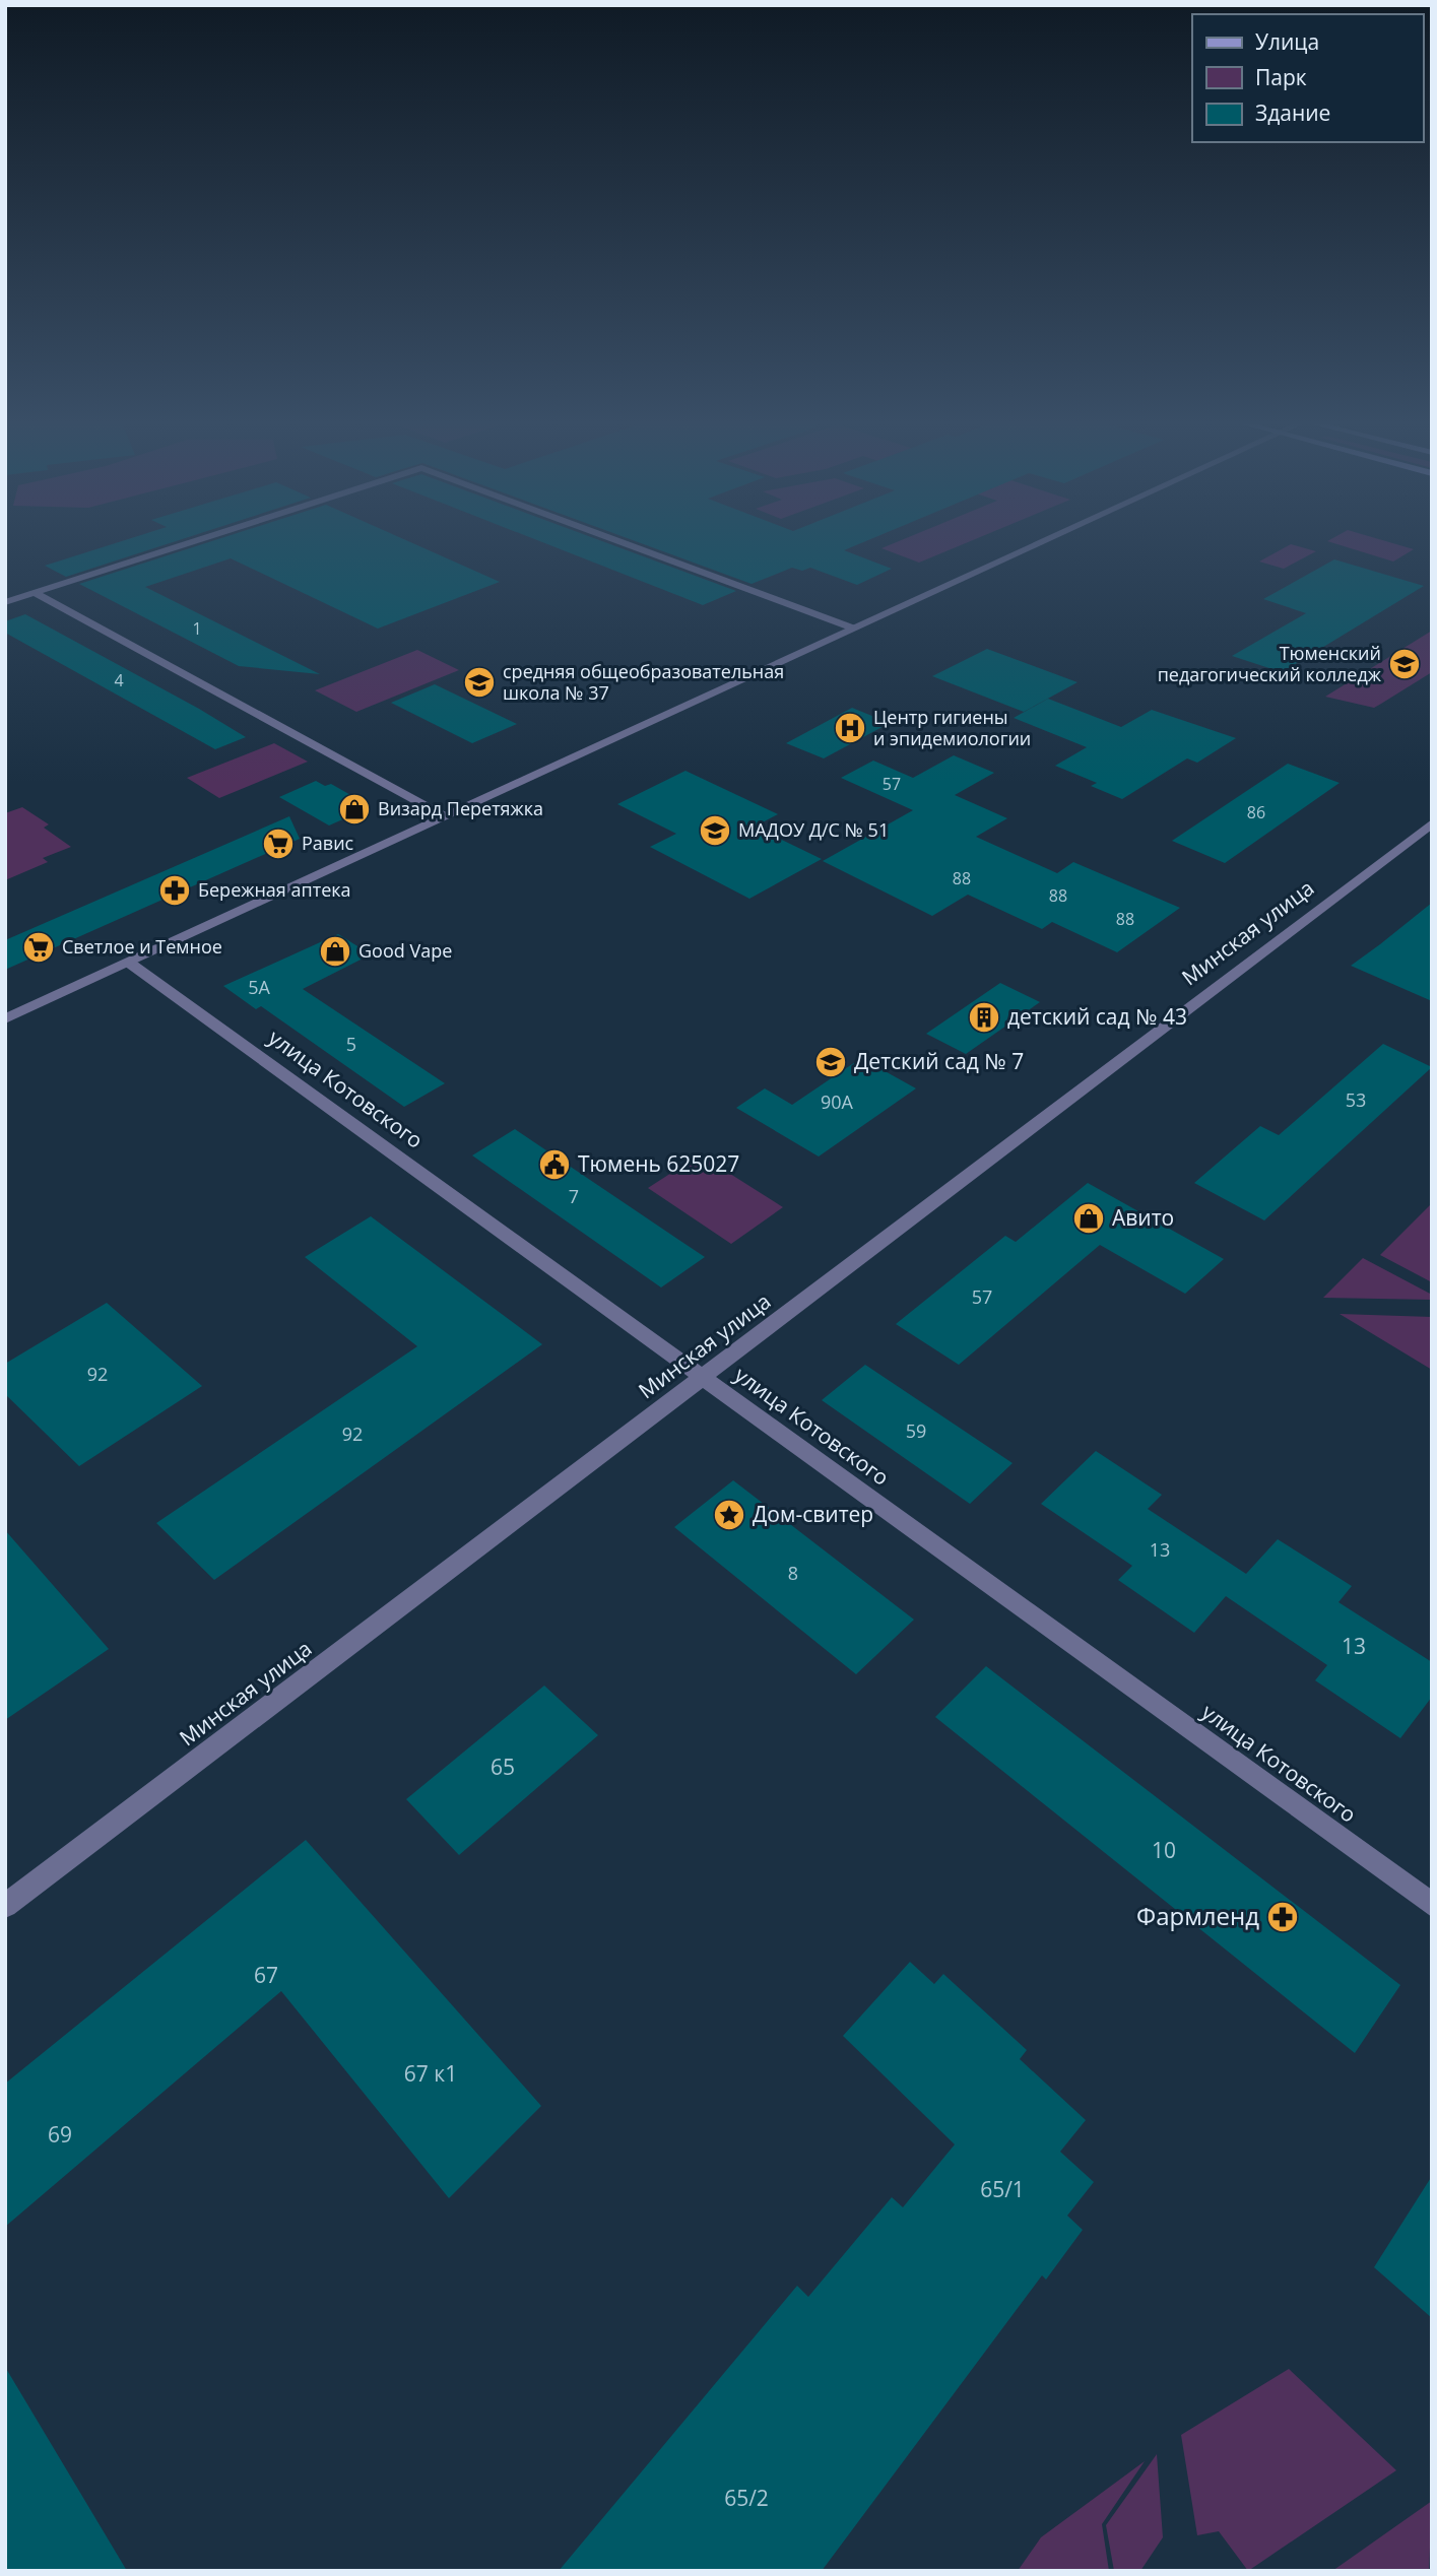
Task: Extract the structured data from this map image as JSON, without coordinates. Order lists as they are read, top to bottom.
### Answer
{
  "streets": {
    "street": ["Минская улица", "улица Котовского"]
  },
  "crossings": [
    ["Минская улица", "улица Котовского"]
  ],
  "places": {
    "school or university": [
      "Тюменский педагогический колледж",
      "средняя общеобразовательная школа № 37",
      "МАДОУ Д/С № 51",
      "Детский сад № 7"
    ],
    "hospital": ["Центр гигиены и эпидемиологии"],
    "shop": ["Визард Перетяжка", "Good Vape", "Авито"],
    "supermarket": ["Равис", "Светлое и Темное"],
    "pharmacy": ["Бережная аптека", "Фармленд"],
    "building": ["детский сад № 43"],
    "public building": ["Тюмень 625027"],
    "place": ["Дом-свитер"]
  },
  "house_numbers": [
    "1",
    "4",
    "57",
    "86",
    "88",
    "88",
    "88",
    "5А",
    "5",
    "53",
    "90А",
    "7",
    "57",
    "92",
    "59",
    "92",
    "13",
    "8",
    "13",
    "65",
    "10",
    "67",
    "67 к1",
    "69",
    "65/1",
    "65/2"
  ],
  "legend": ["Улица", "Парк", "Здание"]
}
